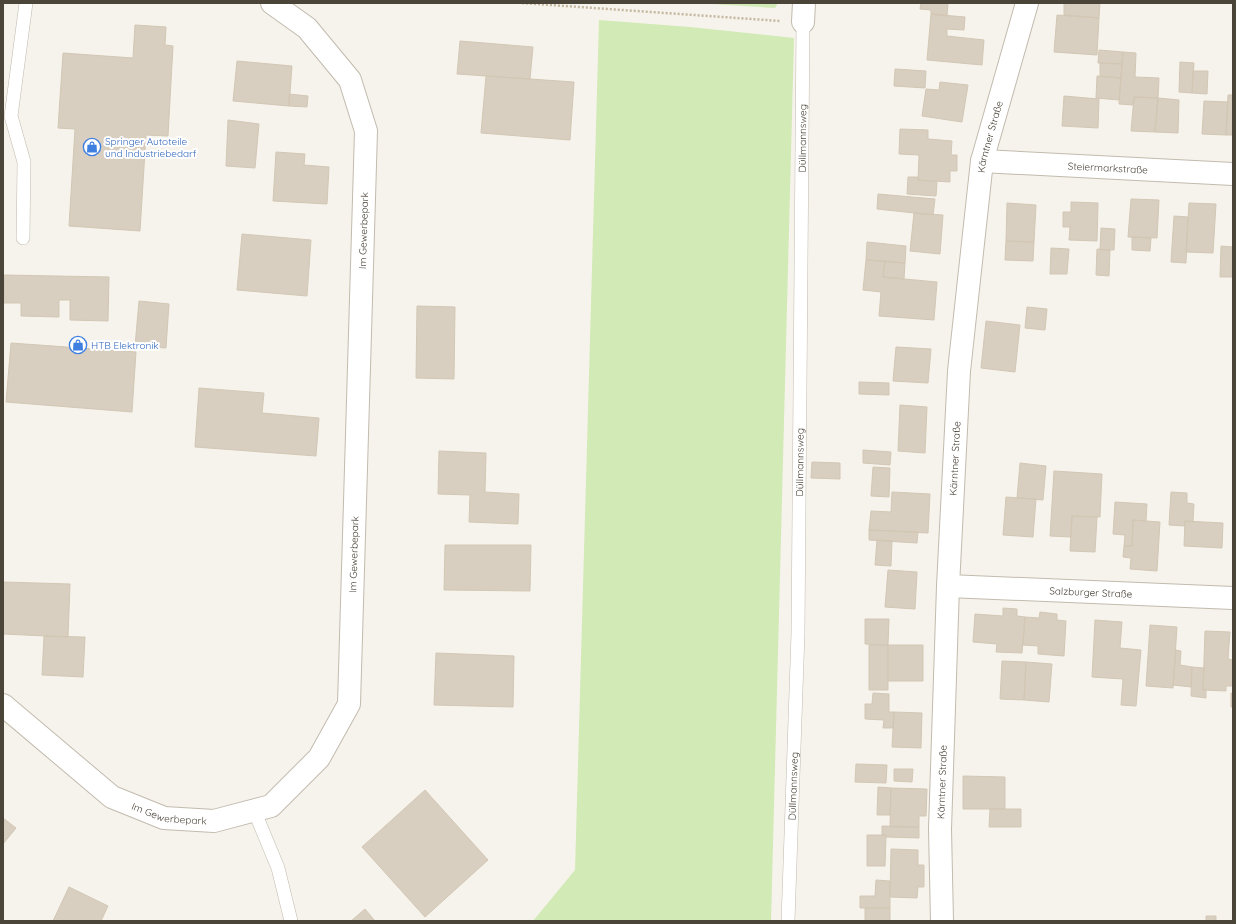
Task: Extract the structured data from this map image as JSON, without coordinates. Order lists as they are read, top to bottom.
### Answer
{
  "streets": {
    "street": [
      "Kärntner Straße",
      "Steiermarkstraße",
      "Im Gewerbepark",
      "Salzburger Straße"
    ],
    "lane": ["Düllmannsweg"]
  },
  "crossings": [
    ["Kärntner Straße", "Steiermarkstraße"],
    ["Kärntner Straße", "Salzburger Straße"]
  ],
  "places": {
    "shop": ["Springer Autoteile und Industriebedarf", "HTB Elektronik"]
  }
}
